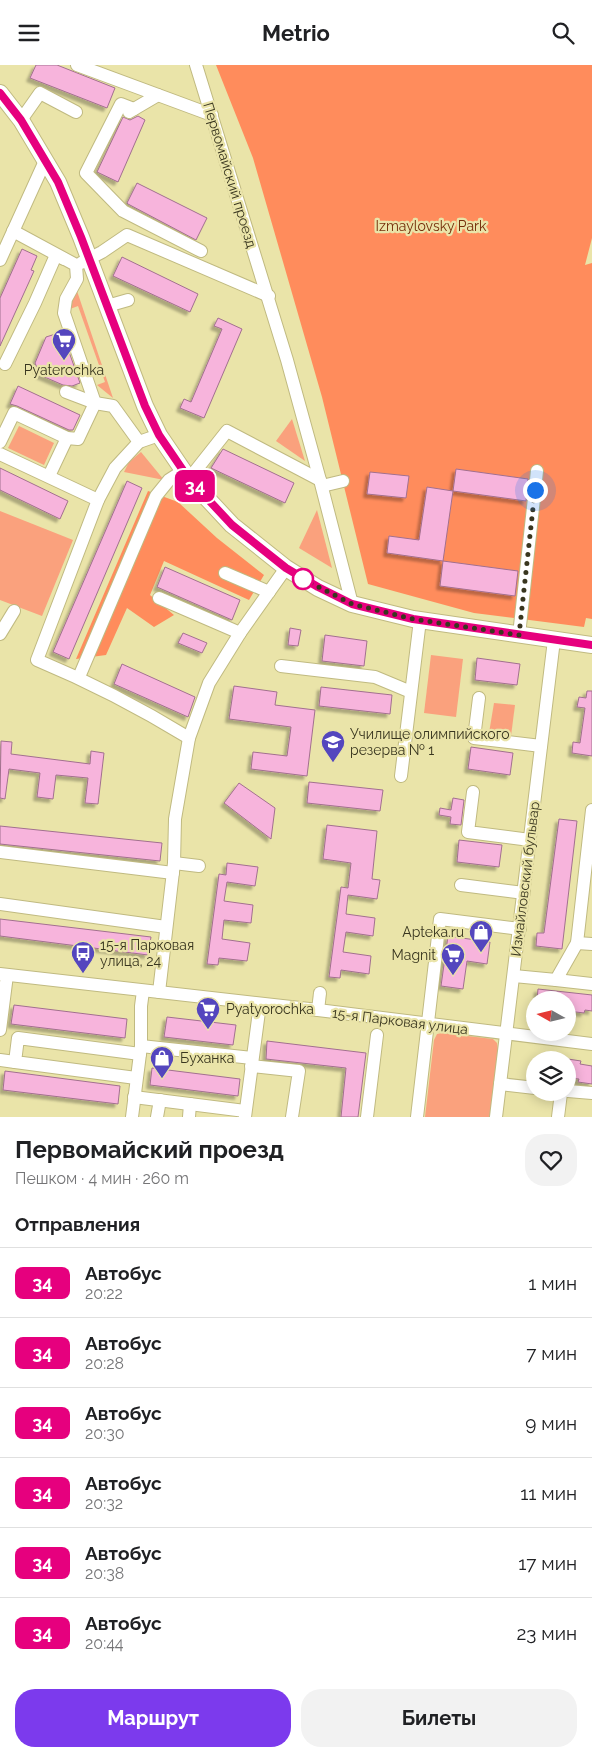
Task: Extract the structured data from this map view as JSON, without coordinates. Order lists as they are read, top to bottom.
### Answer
{
  "streets": {
    "street": ["Первомайский проезд", "Измайловский бульвар", "15-я Парковая улица"]
  },
  "crossings": [
    ["Измайловский бульвар", "15-я Парковая улица"]
  ],
  "parks": ["Izmaylovsky Park"],
  "places": {
    "supermarket": ["Pyaterochka", "Magnit", "Pyatyorochka"],
    "school or university": ["Училище олимпийского резерва № 1"],
    "shop": ["Apteka.ru", "Буханка"],
    "bus stop": ["15-я Парковая улица, 24"]
  },
  "lines": ["bus line 34"],
  "north": "left",
  "page": {
    "header": "Metrio",
    "on_map": "34",
    "heading": [
      ["Первомайский проезд", "Пешком · 4 мин · 260 m"],
      "Отправления"
    ],
    "list": [
      {
        "mark": "34",
        "name": "Автобус",
        "note": "20:22",
        "value": "1 мин"
      },
      {
        "mark": "34",
        "name": "Автобус",
        "note": "20:28",
        "value": "7 мин"
      },
      {
        "mark": "34",
        "name": "Автобус",
        "note": "20:30",
        "value": "9 мин"
      },
      {
        "mark": "34",
        "name": "Автобус",
        "note": "20:32",
        "value": "11 мин"
      },
      {
        "mark": "34",
        "name": "Автобус",
        "note": "20:38",
        "value": "17 мин"
      },
      {
        "mark": "34",
        "name": "Автобус",
        "note": "20:44",
        "value": "23 мин"
      }
    ],
    "buttons": ["Маршрут", "Билеты"]
  }
}
